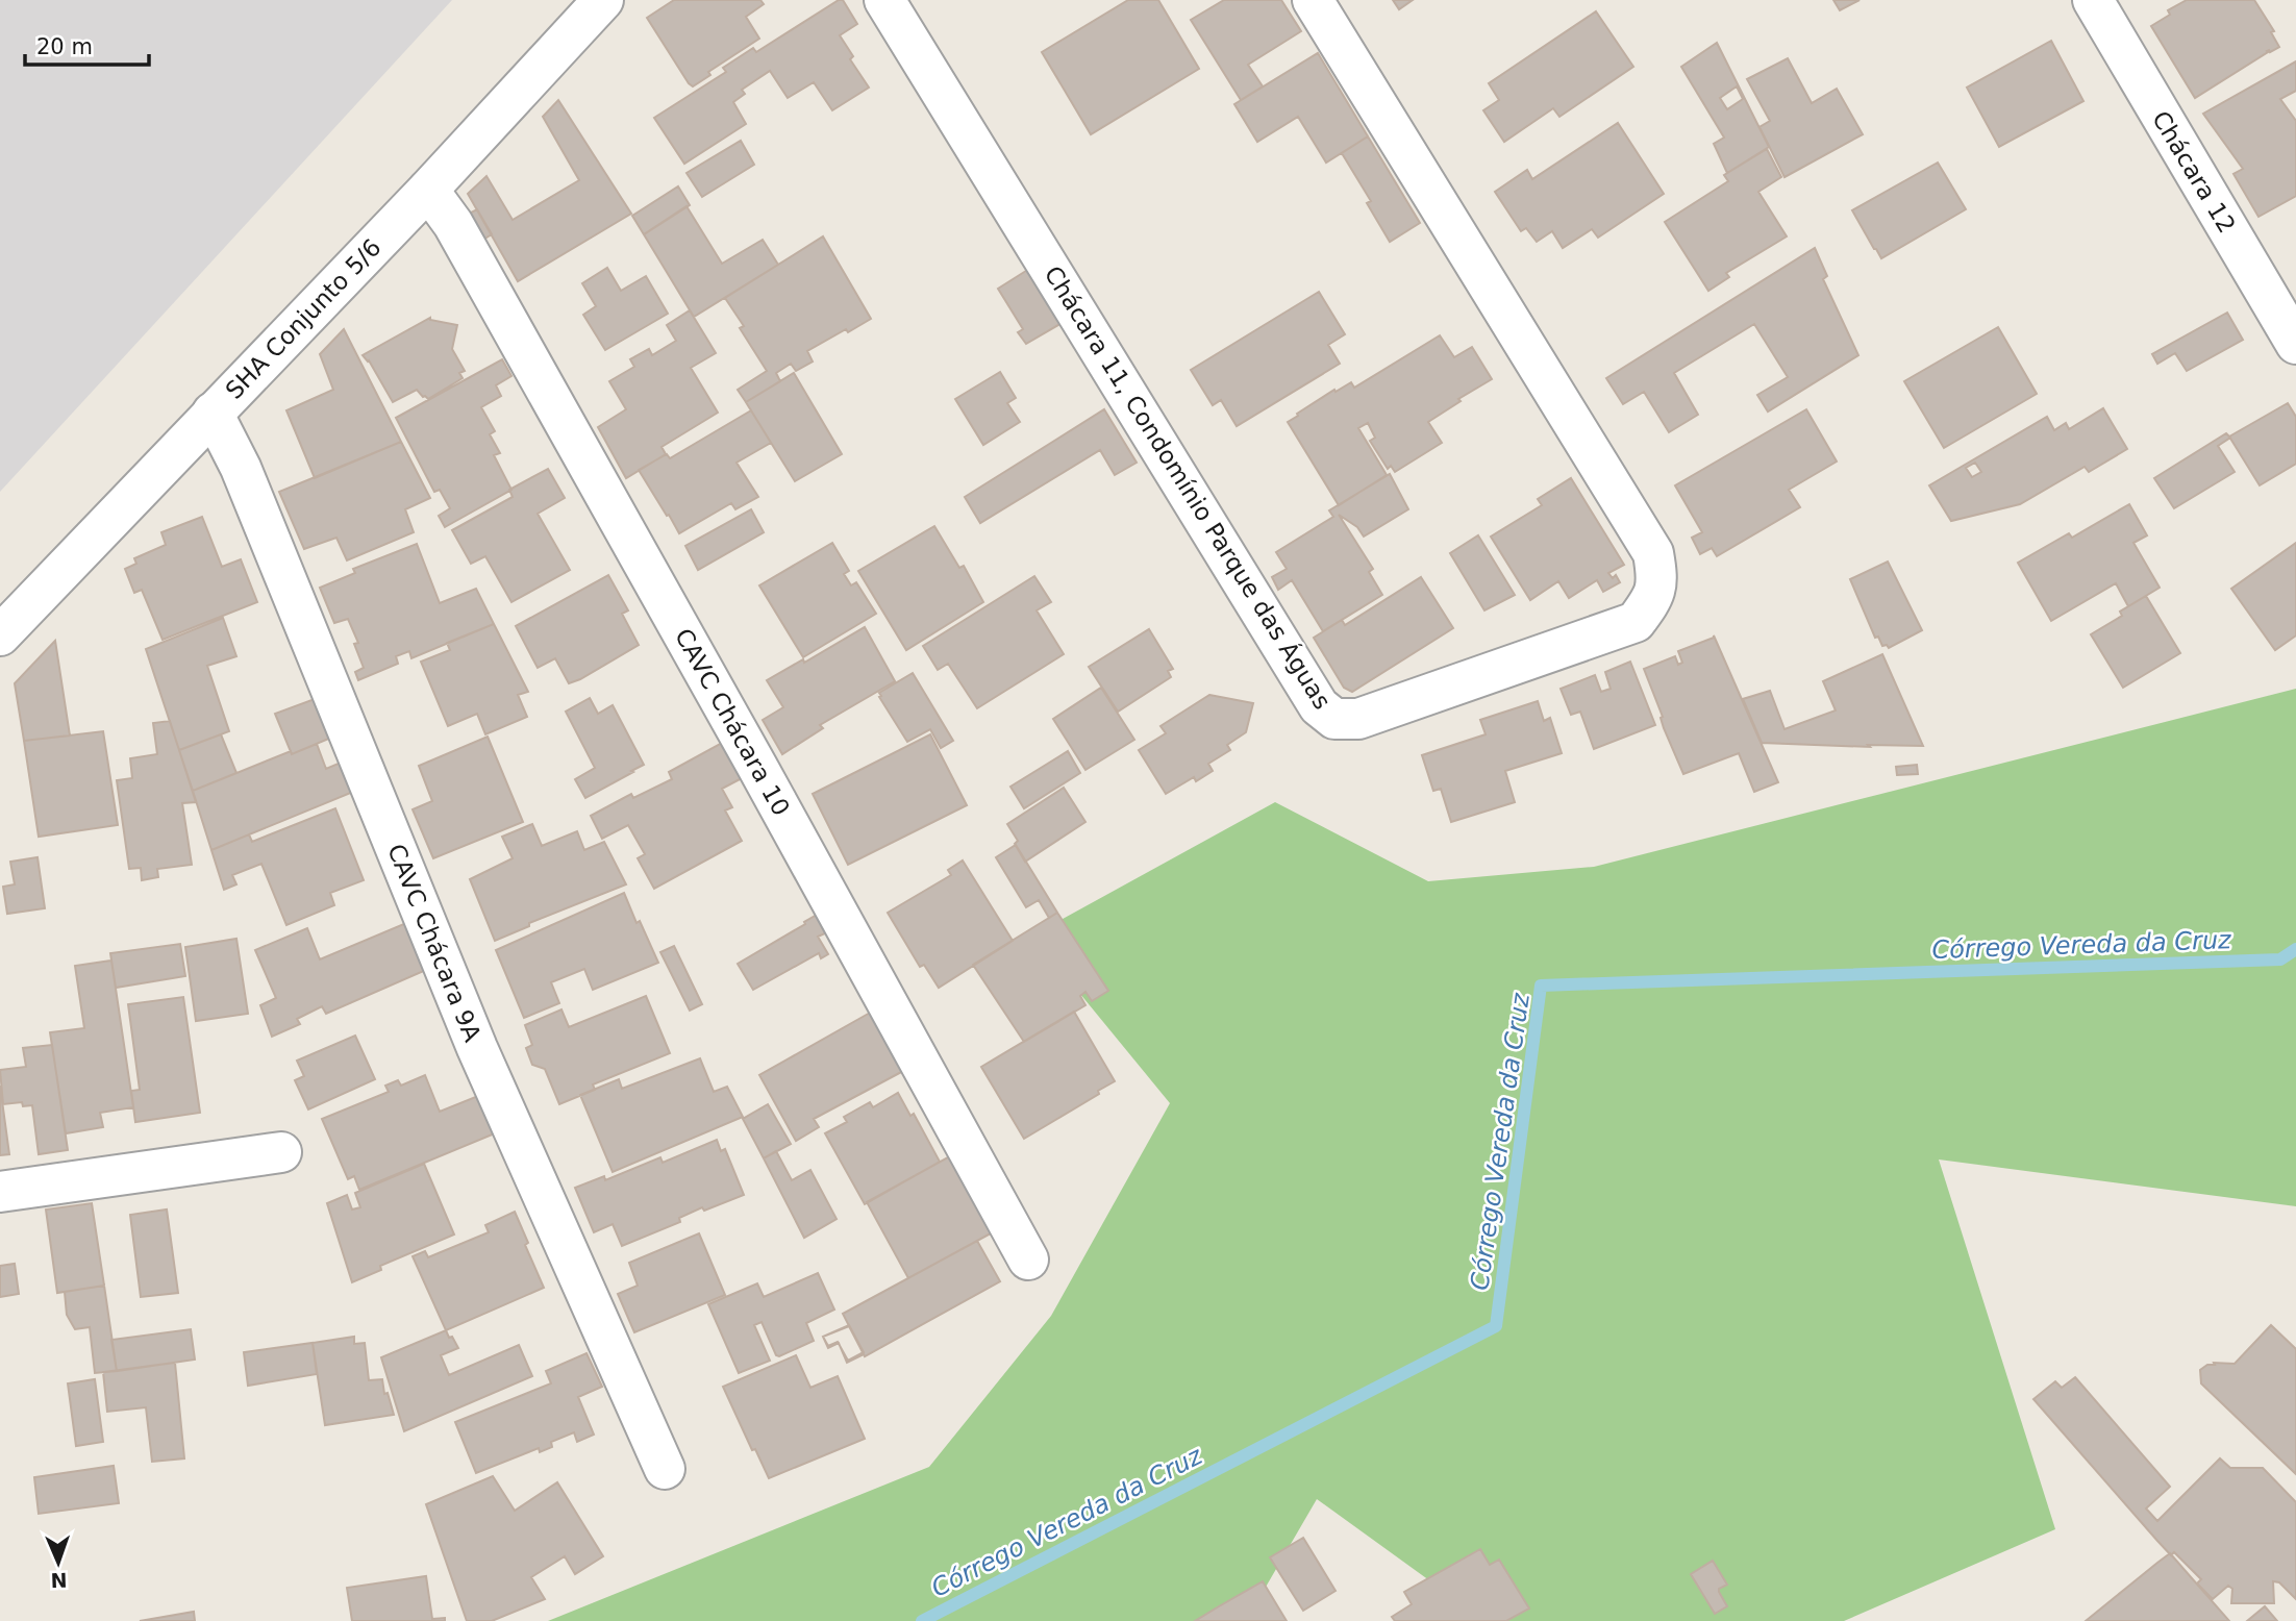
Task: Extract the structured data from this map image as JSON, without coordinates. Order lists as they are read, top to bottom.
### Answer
{
  "streets": {
    "street": [
      "Chácara 12",
      "SHA Conjunto 5/6",
      "Chácara 11, Condomínio Parque das Águas",
      "CAVC Chácara 10",
      "CAVC Chácara 9A"
    ]
  },
  "crossings": [
    ["SHA Conjunto 5/6", "CAVC Chácara 10"],
    ["SHA Conjunto 5/6", "CAVC Chácara 9A"]
  ],
  "water": ["Córrego Vereda da Cruz"],
  "scale_bar": "20 m",
  "north": "bottom"
}
